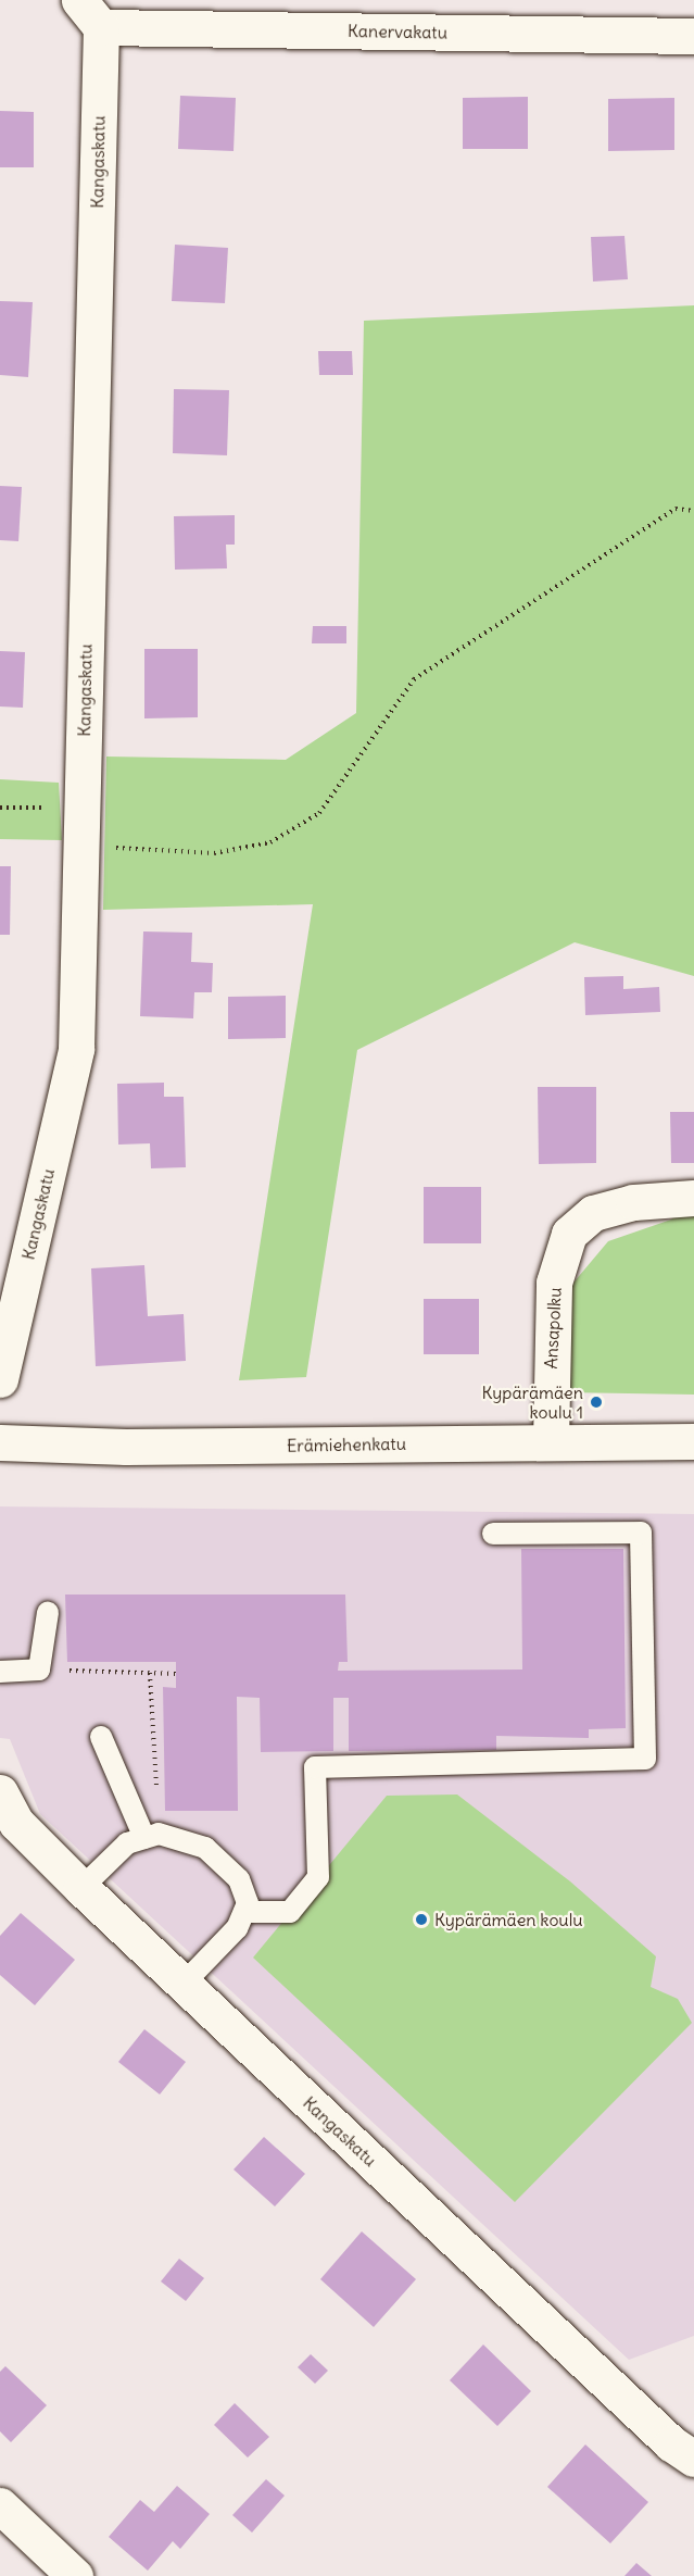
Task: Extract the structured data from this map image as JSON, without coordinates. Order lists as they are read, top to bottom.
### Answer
{
  "streets": {
    "street": [
      "Kanervakatu",
      "Kangaskatu",
      "Ansapolku",
      "Erämiehenkatu"
    ]
  },
  "crossings": [
    ["Kanervakatu", "Kangaskatu"],
    ["Ansapolku", "Erämiehenkatu"]
  ],
  "places": ["Kypärämäen koulu 1", "Kypärämäen koulu"]
}
